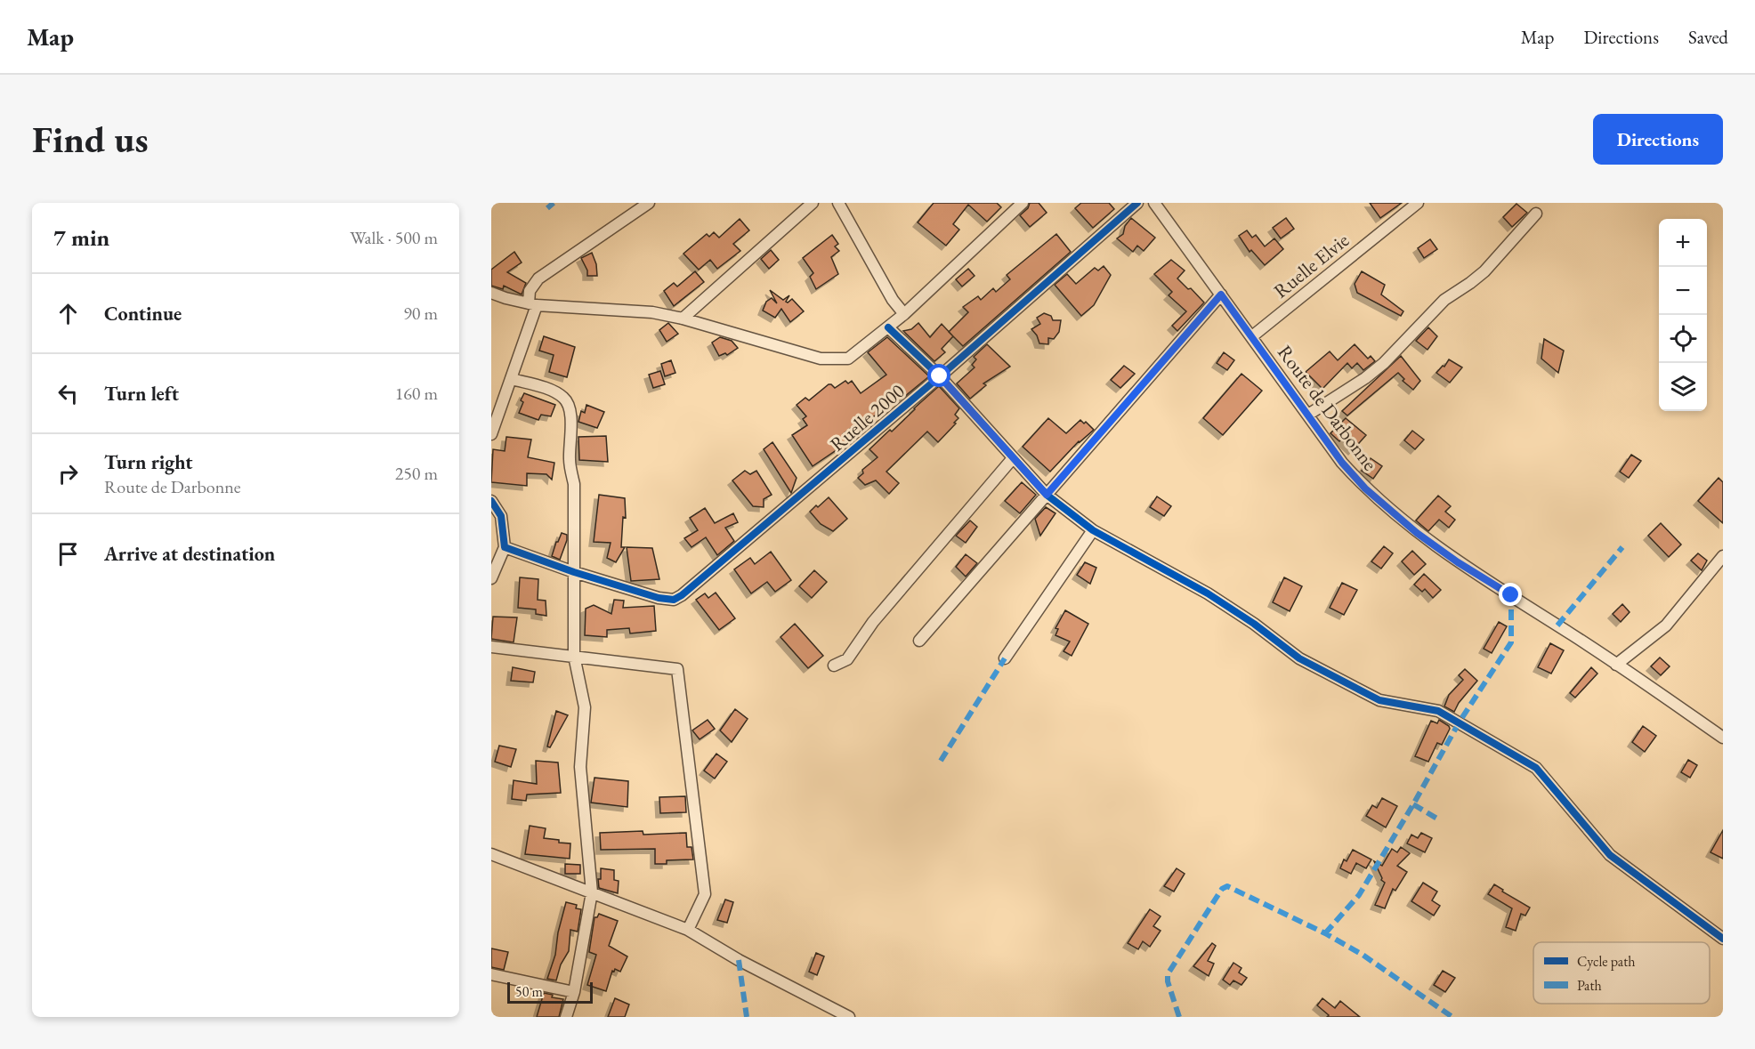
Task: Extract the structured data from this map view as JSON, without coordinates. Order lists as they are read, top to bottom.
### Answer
{
  "streets": {
    "street": ["Ruelle Elvie", "Route de Darbonne", "Ruelle 2000"]
  },
  "crossings": [
    ["Ruelle Elvie", "Route de Darbonne"]
  ],
  "legend": ["Cycle path", "Path"],
  "scale_bar": "50 m",
  "page": {
    "header": "Map",
    "nav": ["Map", "Directions", "Saved"],
    "buttons": "Directions",
    "title": "Find us",
    "heading": ["7 min", "Walk · 500 m"],
    "map_buttons": ["+", "−"],
    "list": [
      ["Continue", "90 m"],
      ["Turn left", "160 m"],
      ["Turn right", "Route de Darbonne", "250 m"],
      "Arrive at destination"
    ],
    "scale": "50 m"
  }
}
